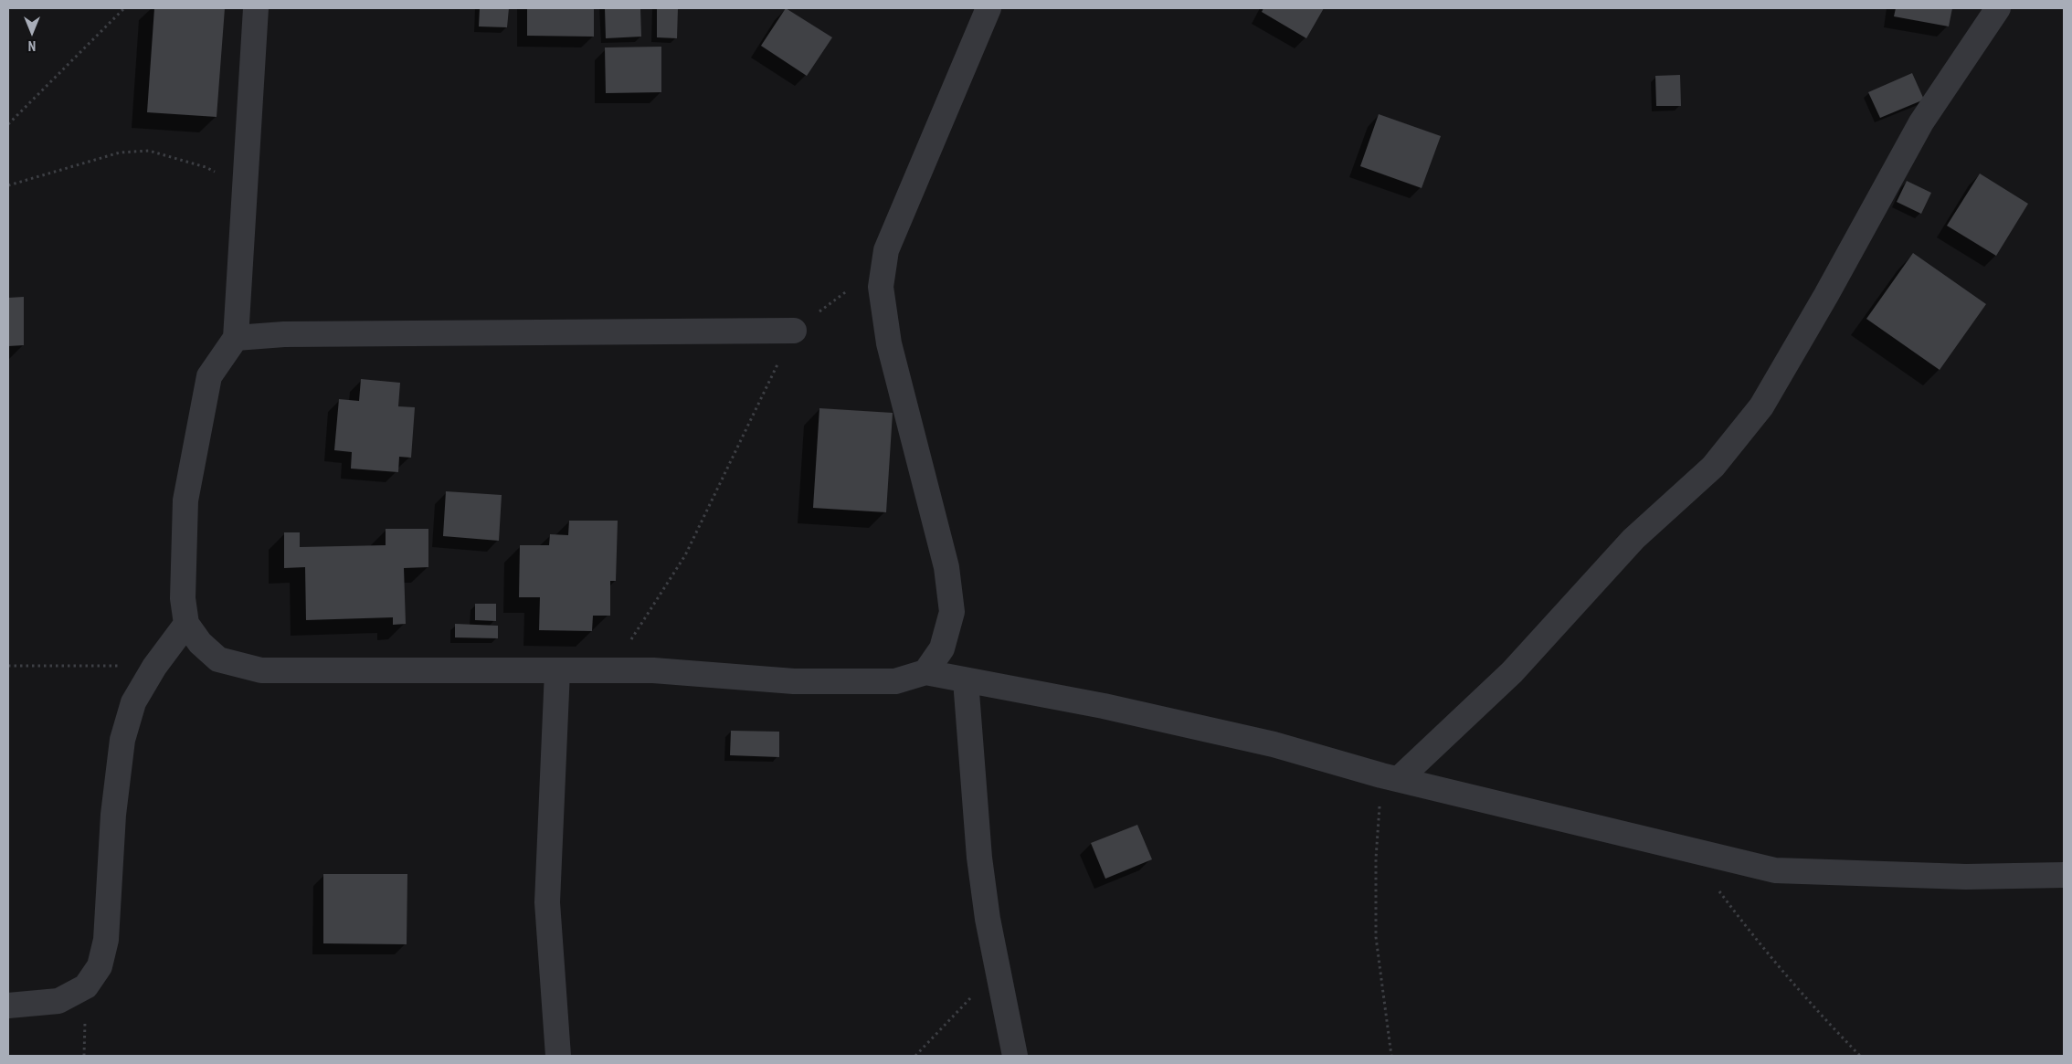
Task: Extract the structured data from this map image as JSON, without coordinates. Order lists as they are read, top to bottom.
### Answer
{
  "north": "bottom"
}
